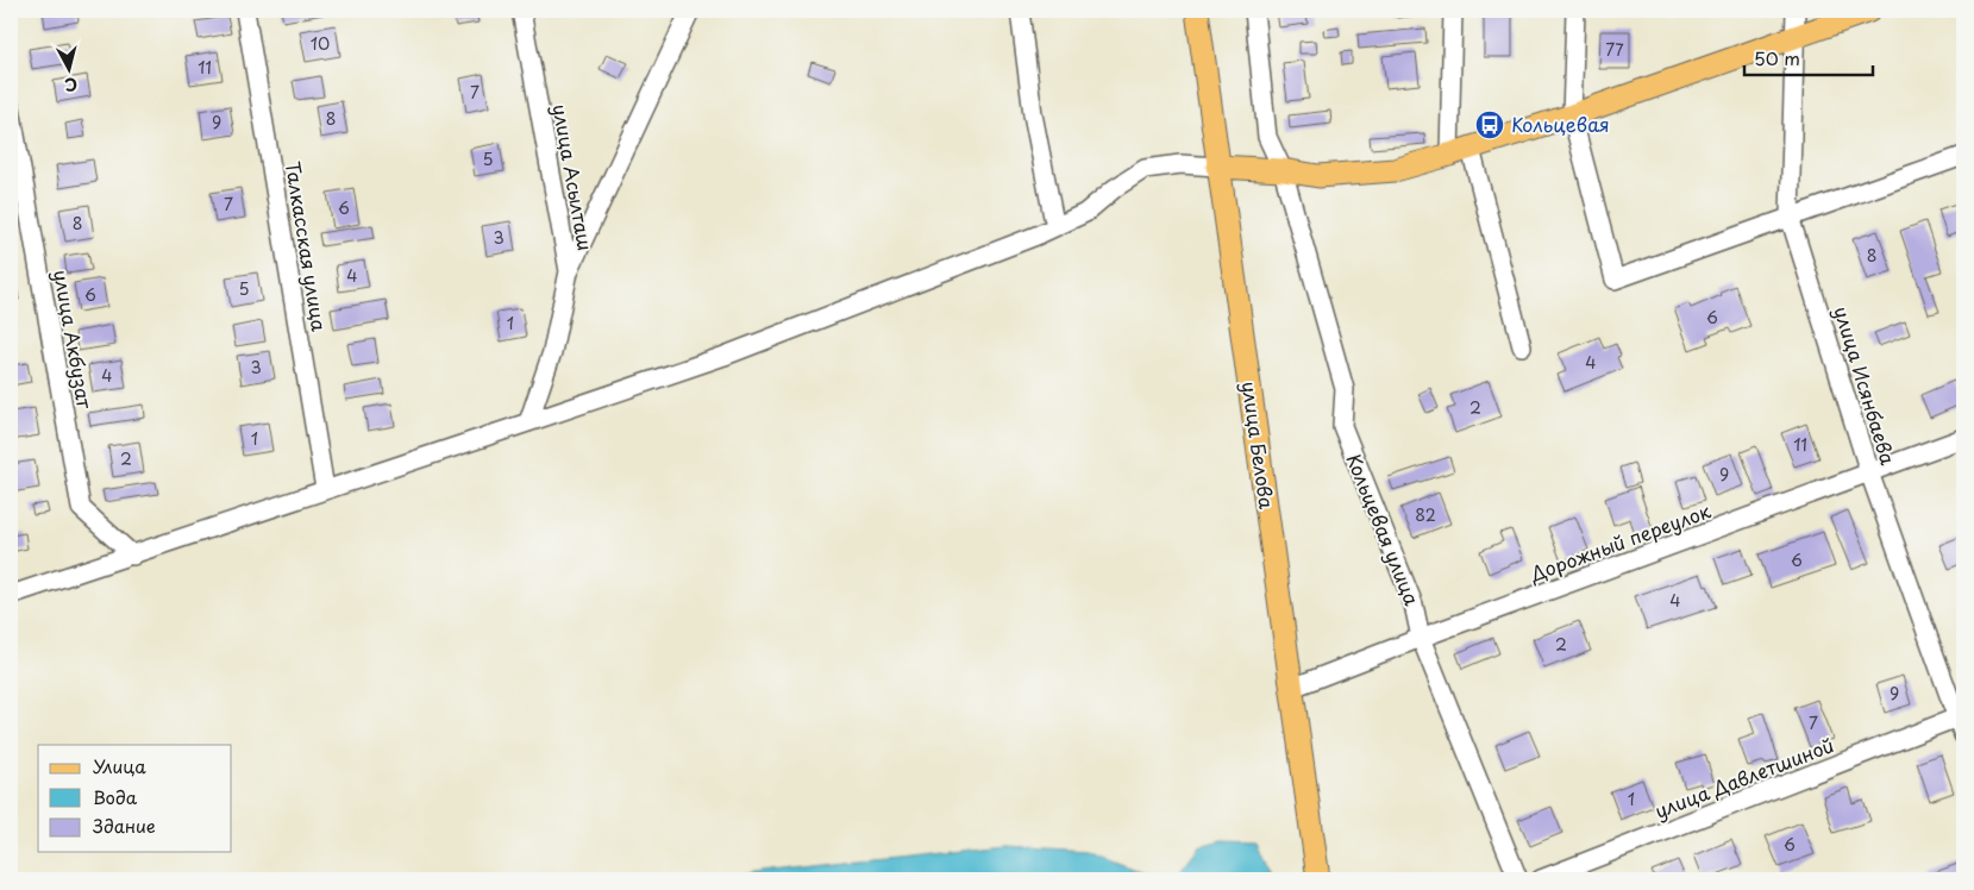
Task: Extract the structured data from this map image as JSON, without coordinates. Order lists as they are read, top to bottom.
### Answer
{
  "streets": {
    "main road": ["улица Белова"],
    "street": [
      "улица Асылташ",
      "Талкасская улица",
      "улица Акбузат",
      "улица Исянбаева",
      "Кольцевая улица",
      "Дорожный переулок",
      "улица Давлетшиной"
    ]
  },
  "crossings": [
    ["улица Исянбаева", "Дорожный переулок"],
    ["улица Исянбаева", "улица Давлетшиной"],
    ["улица Белова", "Дорожный переулок"],
    ["Кольцевая улица", "Дорожный переулок"]
  ],
  "places": {
    "bus stop": ["Кольцевая"]
  },
  "house_numbers": [
    "10",
    "77",
    "11",
    "7",
    "8",
    "9",
    "5",
    "7",
    "6",
    "8",
    "3",
    "8",
    "4",
    "5",
    "6",
    "6",
    "1",
    "4",
    "3",
    "4",
    "2",
    "1",
    "11",
    "2",
    "9",
    "82",
    "6",
    "4",
    "2",
    "9",
    "7",
    "1",
    "6"
  ],
  "legend": ["Улица", "Вода", "Здание"],
  "scale_bar": "50 m",
  "north": "bottom"
}
